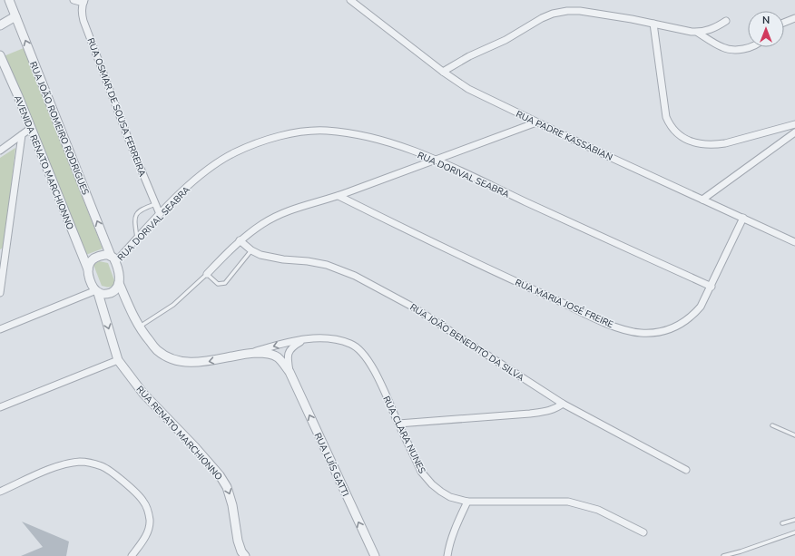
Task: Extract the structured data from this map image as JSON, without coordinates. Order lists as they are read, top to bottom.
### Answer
{
  "streets": {
    "street": [
      "RUA OSMAR DE SOUSA FERREIRA",
      "RUA JOÃO ROMEIRO RODRIGUES",
      "RUA PADRE KASSABIAN",
      "AVENIDA RENATO MARCHIONNO",
      "RUA DORIVAL SEABRA",
      "RUA MARIA JOSÉ FREIRE",
      "RUA JOÃO BENEDITO DA SILVA",
      "RUA RENATO MARCHIONNO",
      "RUA CLARA NUNES",
      "RUA LUÍS GATTI"
    ]
  },
  "crossings": [
    ["RUA OSMAR DE SOUSA FERREIRA", "RUA DORIVAL SEABRA"],
    ["RUA JOÃO ROMEIRO RODRIGUES", "AVENIDA RENATO MARCHIONNO"],
    ["RUA JOÃO ROMEIRO RODRIGUES", "RUA DORIVAL SEABRA"],
    ["RUA JOÃO ROMEIRO RODRIGUES", "RUA RENATO MARCHIONNO"],
    ["RUA JOÃO ROMEIRO RODRIGUES", "RUA LUÍS GATTI"],
    ["RUA PADRE KASSABIAN", "RUA MARIA JOSÉ FREIRE"],
    ["AVENIDA RENATO MARCHIONNO", "RUA DORIVAL SEABRA"],
    ["AVENIDA RENATO MARCHIONNO", "RUA RENATO MARCHIONNO"],
    ["AVENIDA RENATO MARCHIONNO", "RUA LUÍS GATTI"],
    ["RUA DORIVAL SEABRA", "RUA MARIA JOSÉ FREIRE"],
    ["RUA DORIVAL SEABRA", "RUA RENATO MARCHIONNO"],
    ["RUA DORIVAL SEABRA", "RUA LUÍS GATTI"],
    ["RUA RENATO MARCHIONNO", "RUA LUÍS GATTI"],
    ["RUA CLARA NUNES", "RUA LUÍS GATTI"]
  ],
  "one_way": ["RUA JOÃO ROMEIRO RODRIGUES", "RUA RENATO MARCHIONNO", "RUA LUÍS GATTI"],
  "north": "top"
}
